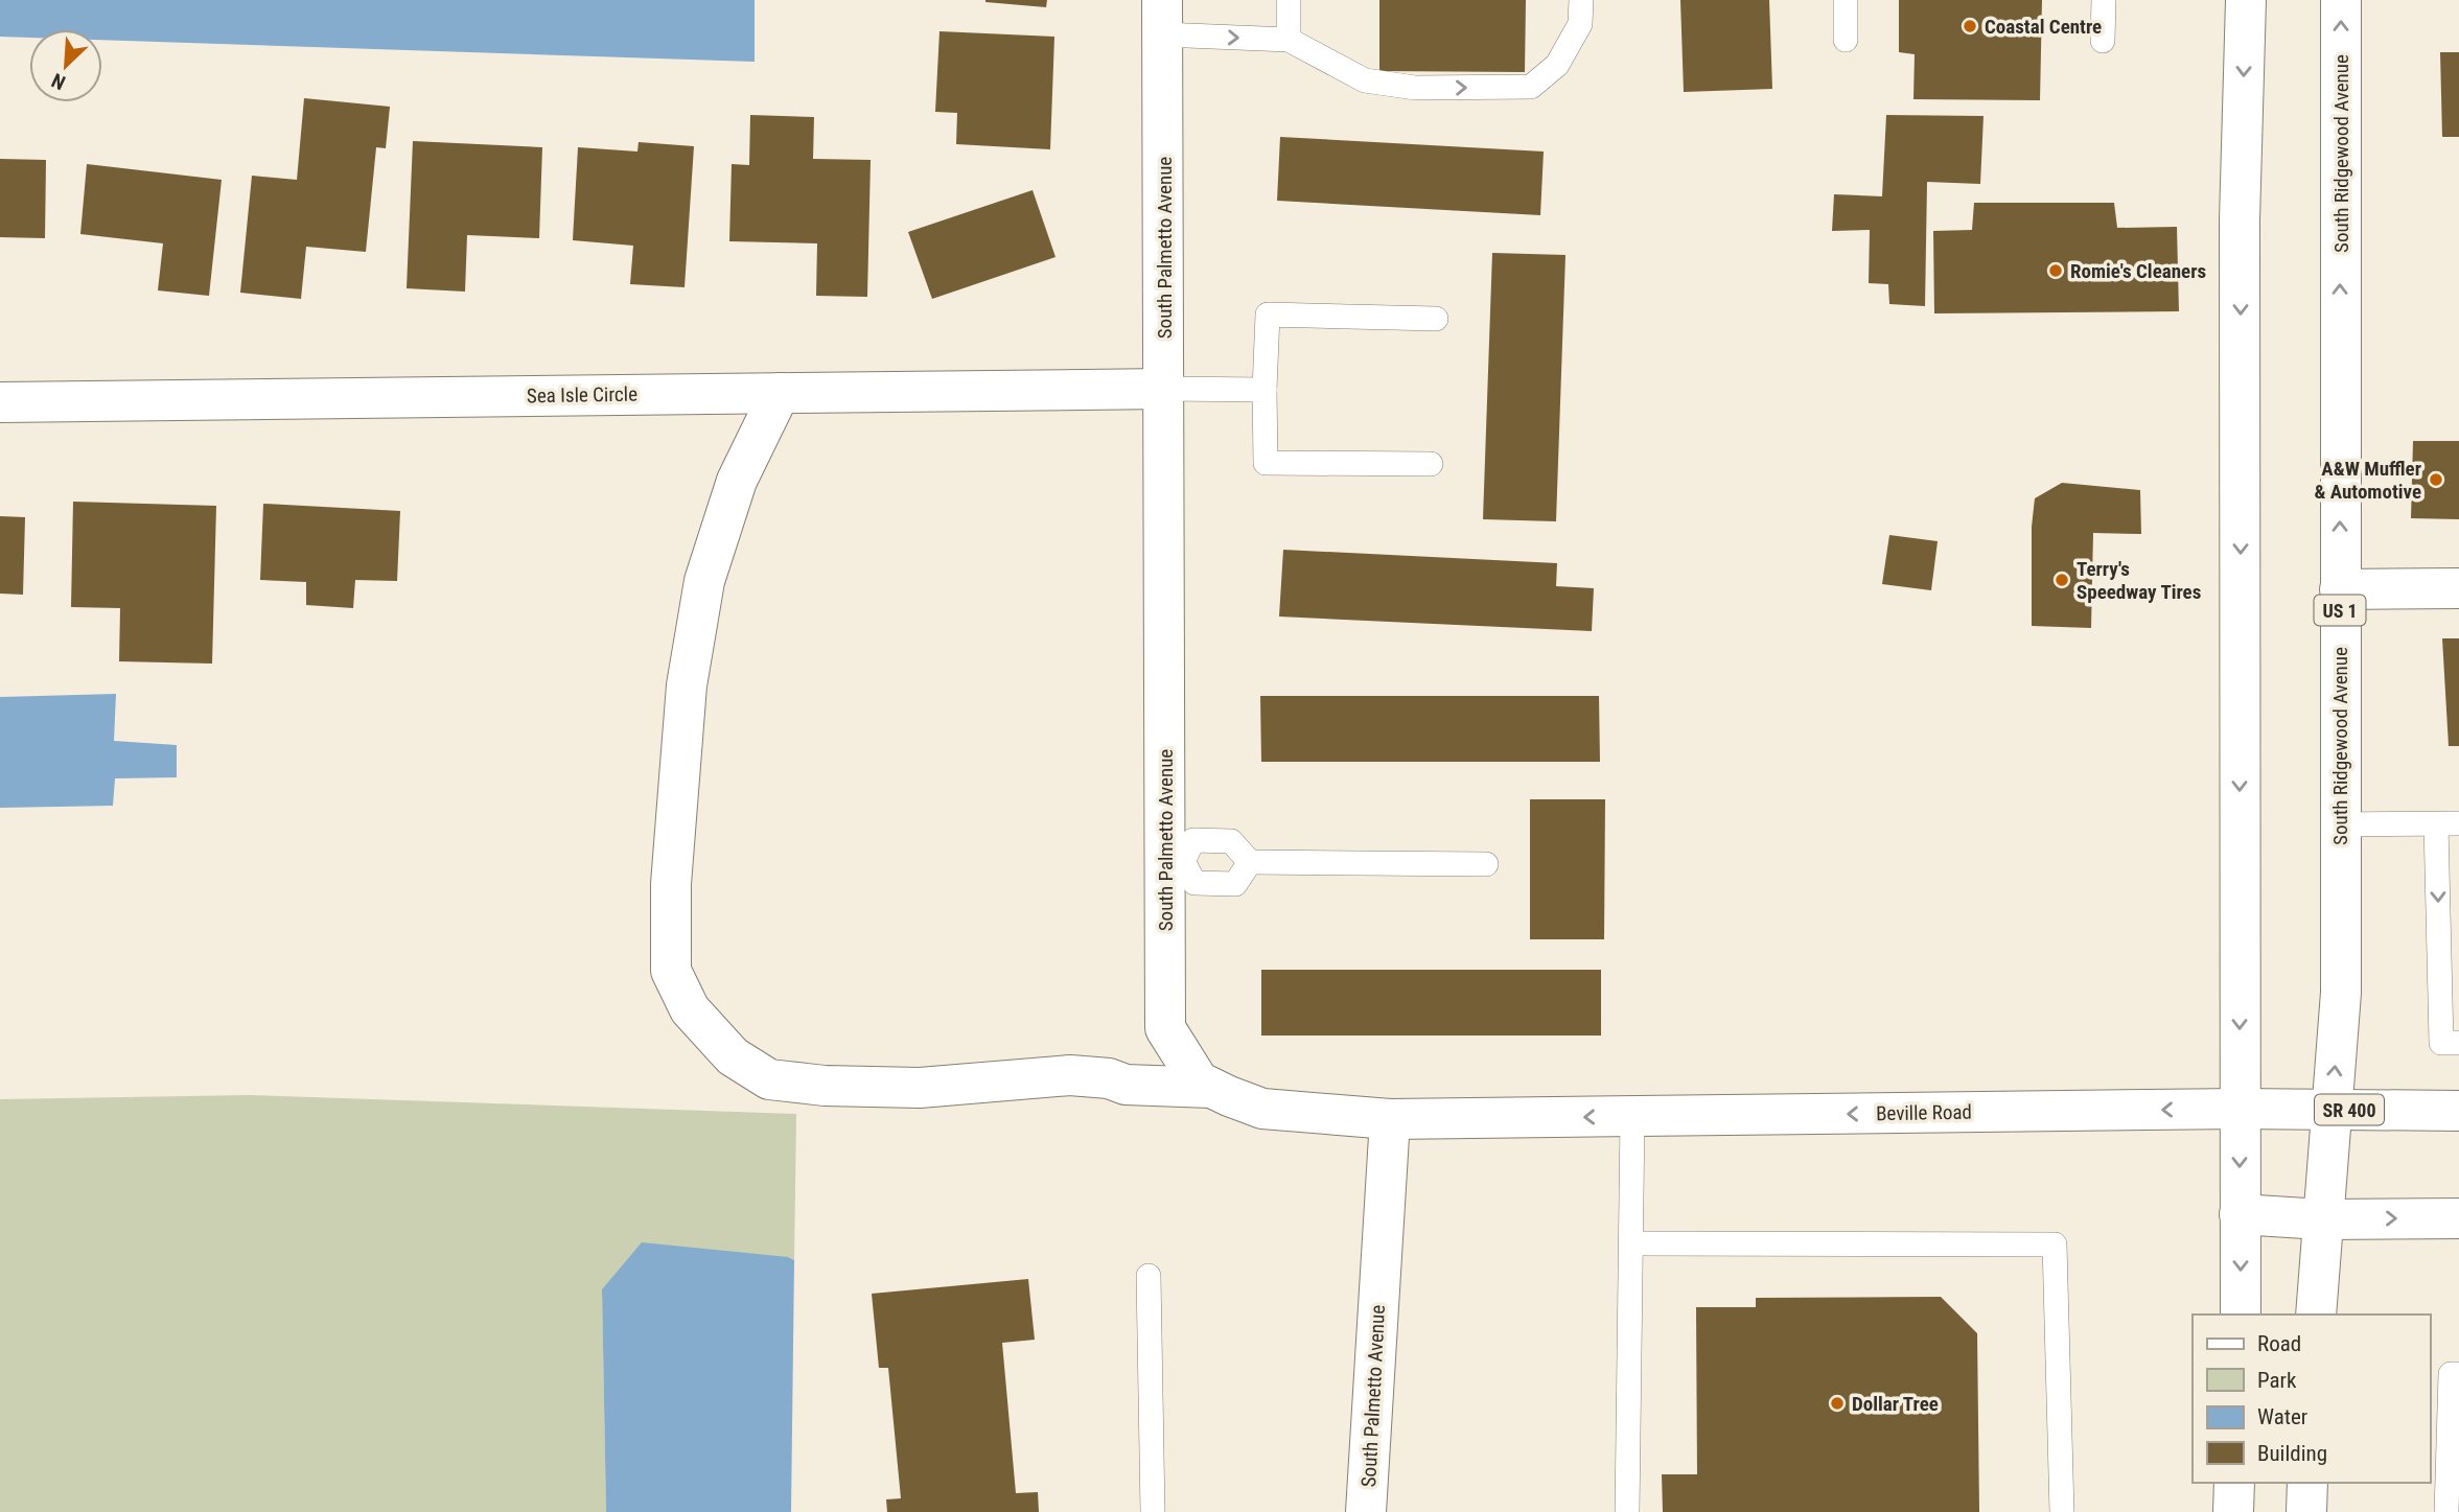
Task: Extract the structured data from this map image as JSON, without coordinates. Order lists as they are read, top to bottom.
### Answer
{
  "streets": {
    "street": [
      "South Ridgewood Avenue",
      "South Palmetto Avenue",
      "Sea Isle Circle",
      "US 1",
      "SR 400",
      "Beville Road"
    ]
  },
  "crossings": [
    ["South Ridgewood Avenue", "Beville Road"],
    ["South Palmetto Avenue", "Sea Isle Circle"],
    ["South Palmetto Avenue", "Beville Road"]
  ],
  "one_way": ["Beville Road"],
  "places": [
    "Coastal Centre",
    "Romie's Cleaners",
    "A&W Muffler & Automotive",
    "Terry's Speedway Tires",
    "Dollar Tree"
  ],
  "legend": [
    "Road",
    "Park",
    "Water",
    "Building"
  ],
  "north": "bottom left"
}
